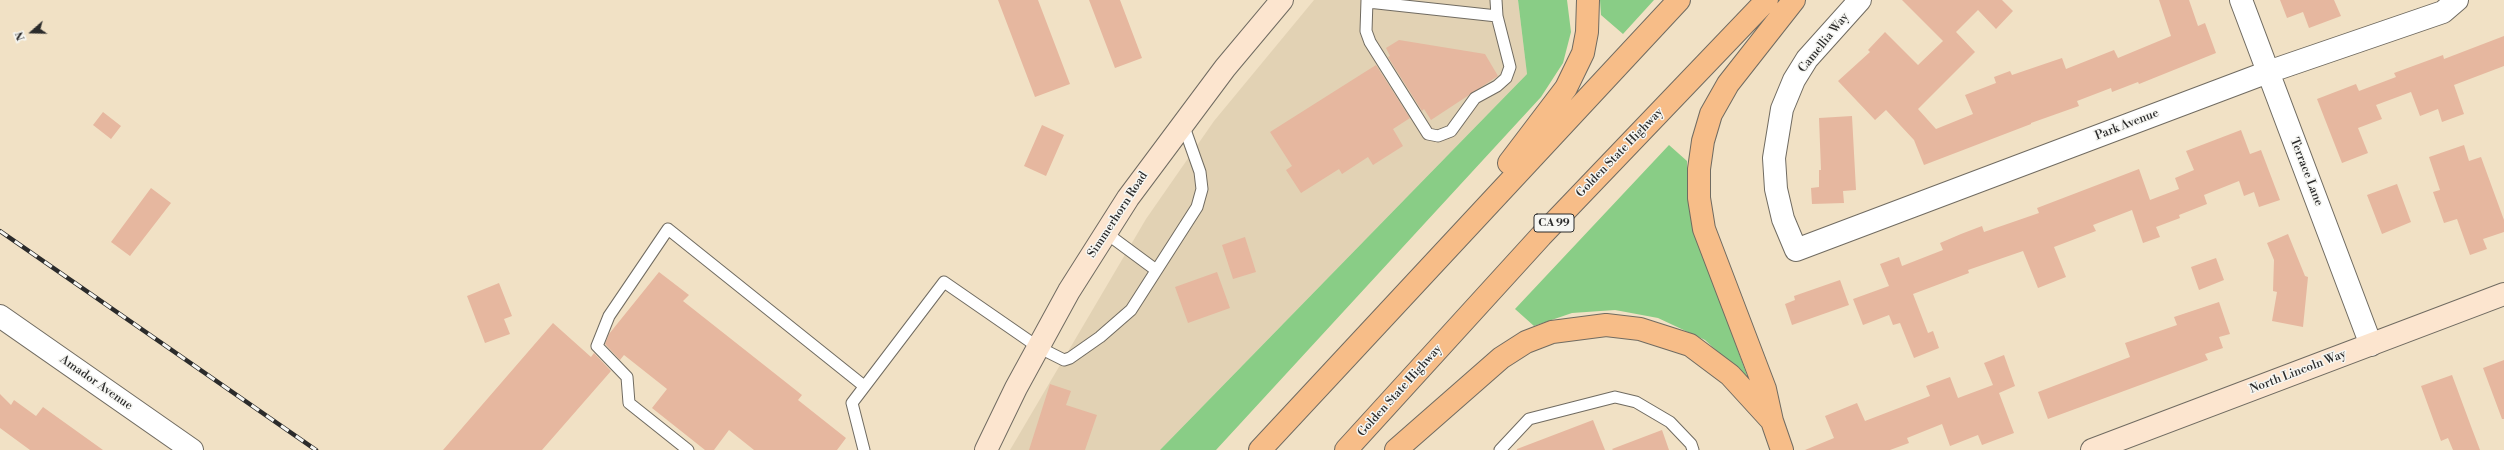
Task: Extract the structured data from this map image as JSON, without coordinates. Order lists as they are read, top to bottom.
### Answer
{
  "streets": {
    "highway": ["Golden State Highway", "CA 99"],
    "main road": ["Simmerhorn Road", "North Lincoln Way"],
    "street": [
      "Camellia Way",
      "Park Avenue",
      "Terrace Lane",
      "Amador Avenue"
    ]
  },
  "crossings": [
    ["Camellia Way", "Park Avenue"],
    ["Park Avenue", "Terrace Lane"],
    ["Terrace Lane", "North Lincoln Way"]
  ],
  "north": "left"
}
